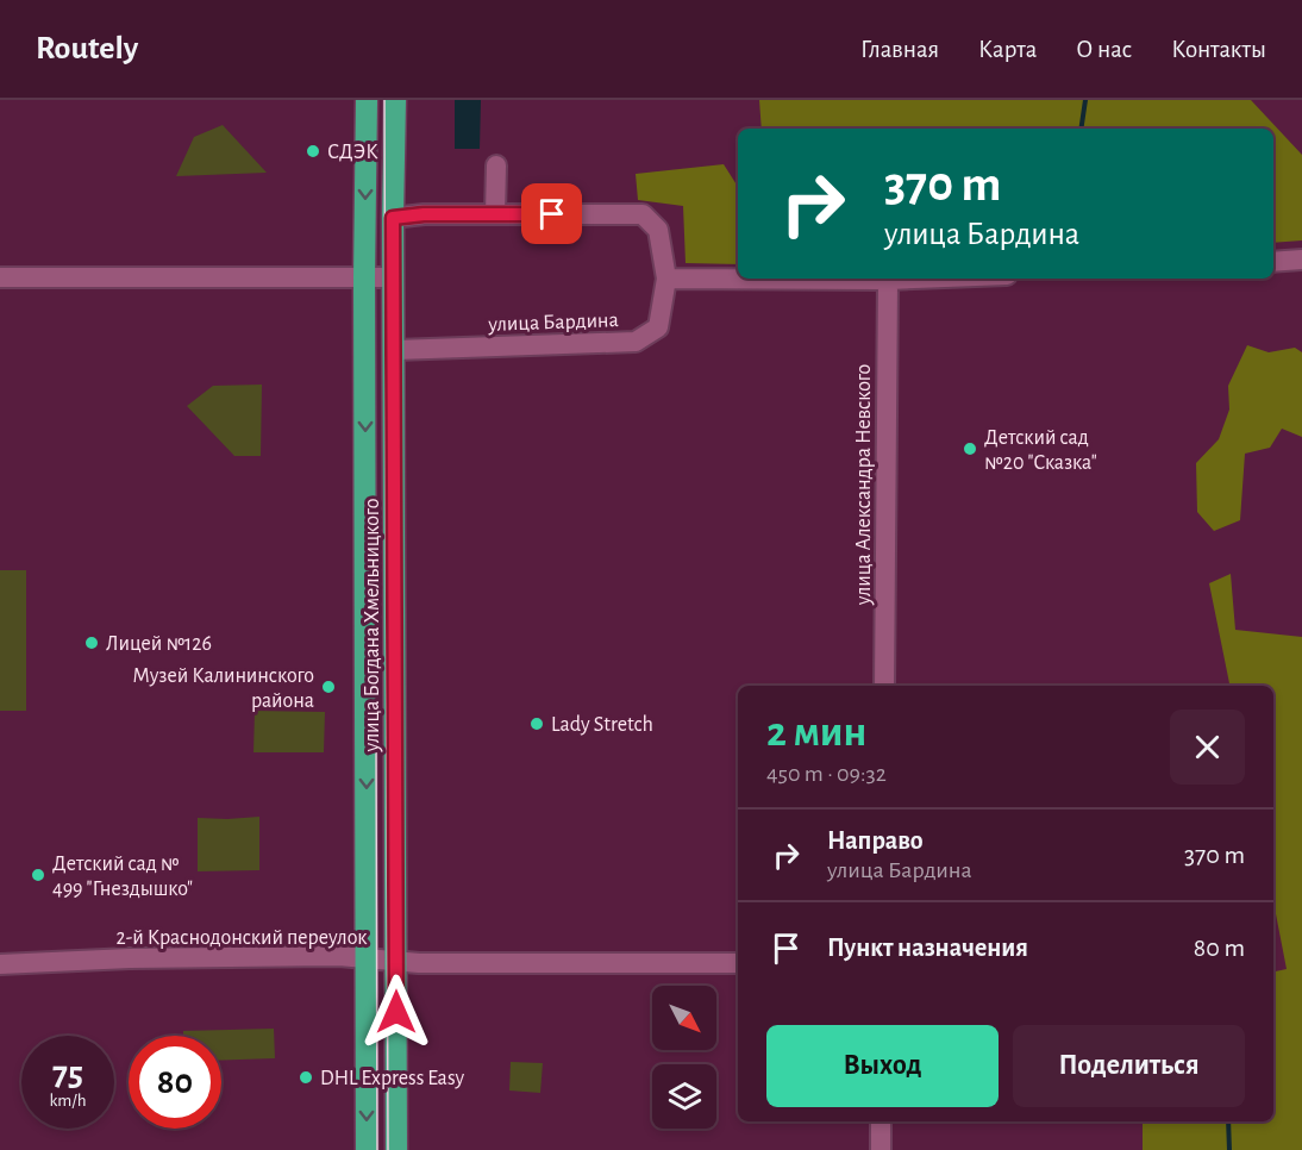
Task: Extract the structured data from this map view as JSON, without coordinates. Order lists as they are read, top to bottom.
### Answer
{
  "streets": {
    "highway": ["улица Богдана Хмельницкого"],
    "street": ["улица Бардина", "улица Александра Невского", "2-й Краснодонский переулок"]
  },
  "crossings": [
    ["улица Бардина", "улица Богдана Хмельницкого"],
    ["улица Богдана Хмельницкого", "2-й Краснодонский переулок"]
  ],
  "places": [
    "СДЭК",
    "Детский сад №20 \"Сказка\"",
    "Лицей №126",
    "Музей Калининского района",
    "Lady Stretch",
    "Детский сад № 499 \"Гнездышко\"",
    "DHL Express Easy"
  ],
  "north": "bottom right",
  "page": {
    "header": "Routely",
    "nav": [
      "Главная",
      "Карта",
      "О нас",
      "Контакты"
    ],
    "turn": ["370 m", "улица Бардина"],
    "heading": ["2 мин", "450 m · 09:32"],
    "list": [
      {
        "name": "Направо",
        "note": "улица Бардина",
        "value": "370 m"
      },
      {
        "name": "Пункт назначения",
        "value": "80 m"
      }
    ],
    "buttons": ["Выход", "Поделиться"],
    "speed": "75 km/h",
    "limit": "80"
  }
}
